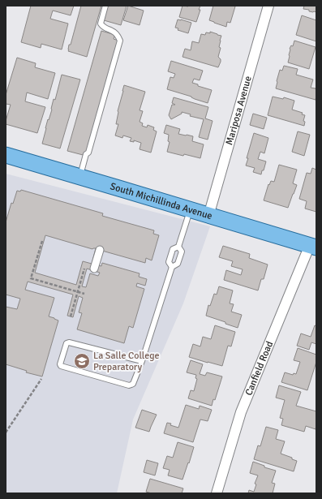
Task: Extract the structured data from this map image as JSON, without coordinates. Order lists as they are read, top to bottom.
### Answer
{
  "streets": {
    "main road": ["South Michillinda Avenue"],
    "street": ["Mariposa Avenue", "Canfield Road"]
  },
  "crossings": [
    ["Mariposa Avenue", "South Michillinda Avenue"],
    ["South Michillinda Avenue", "Canfield Road"]
  ],
  "places": {
    "school or university": ["La Salle College Preparatory"]
  }
}
